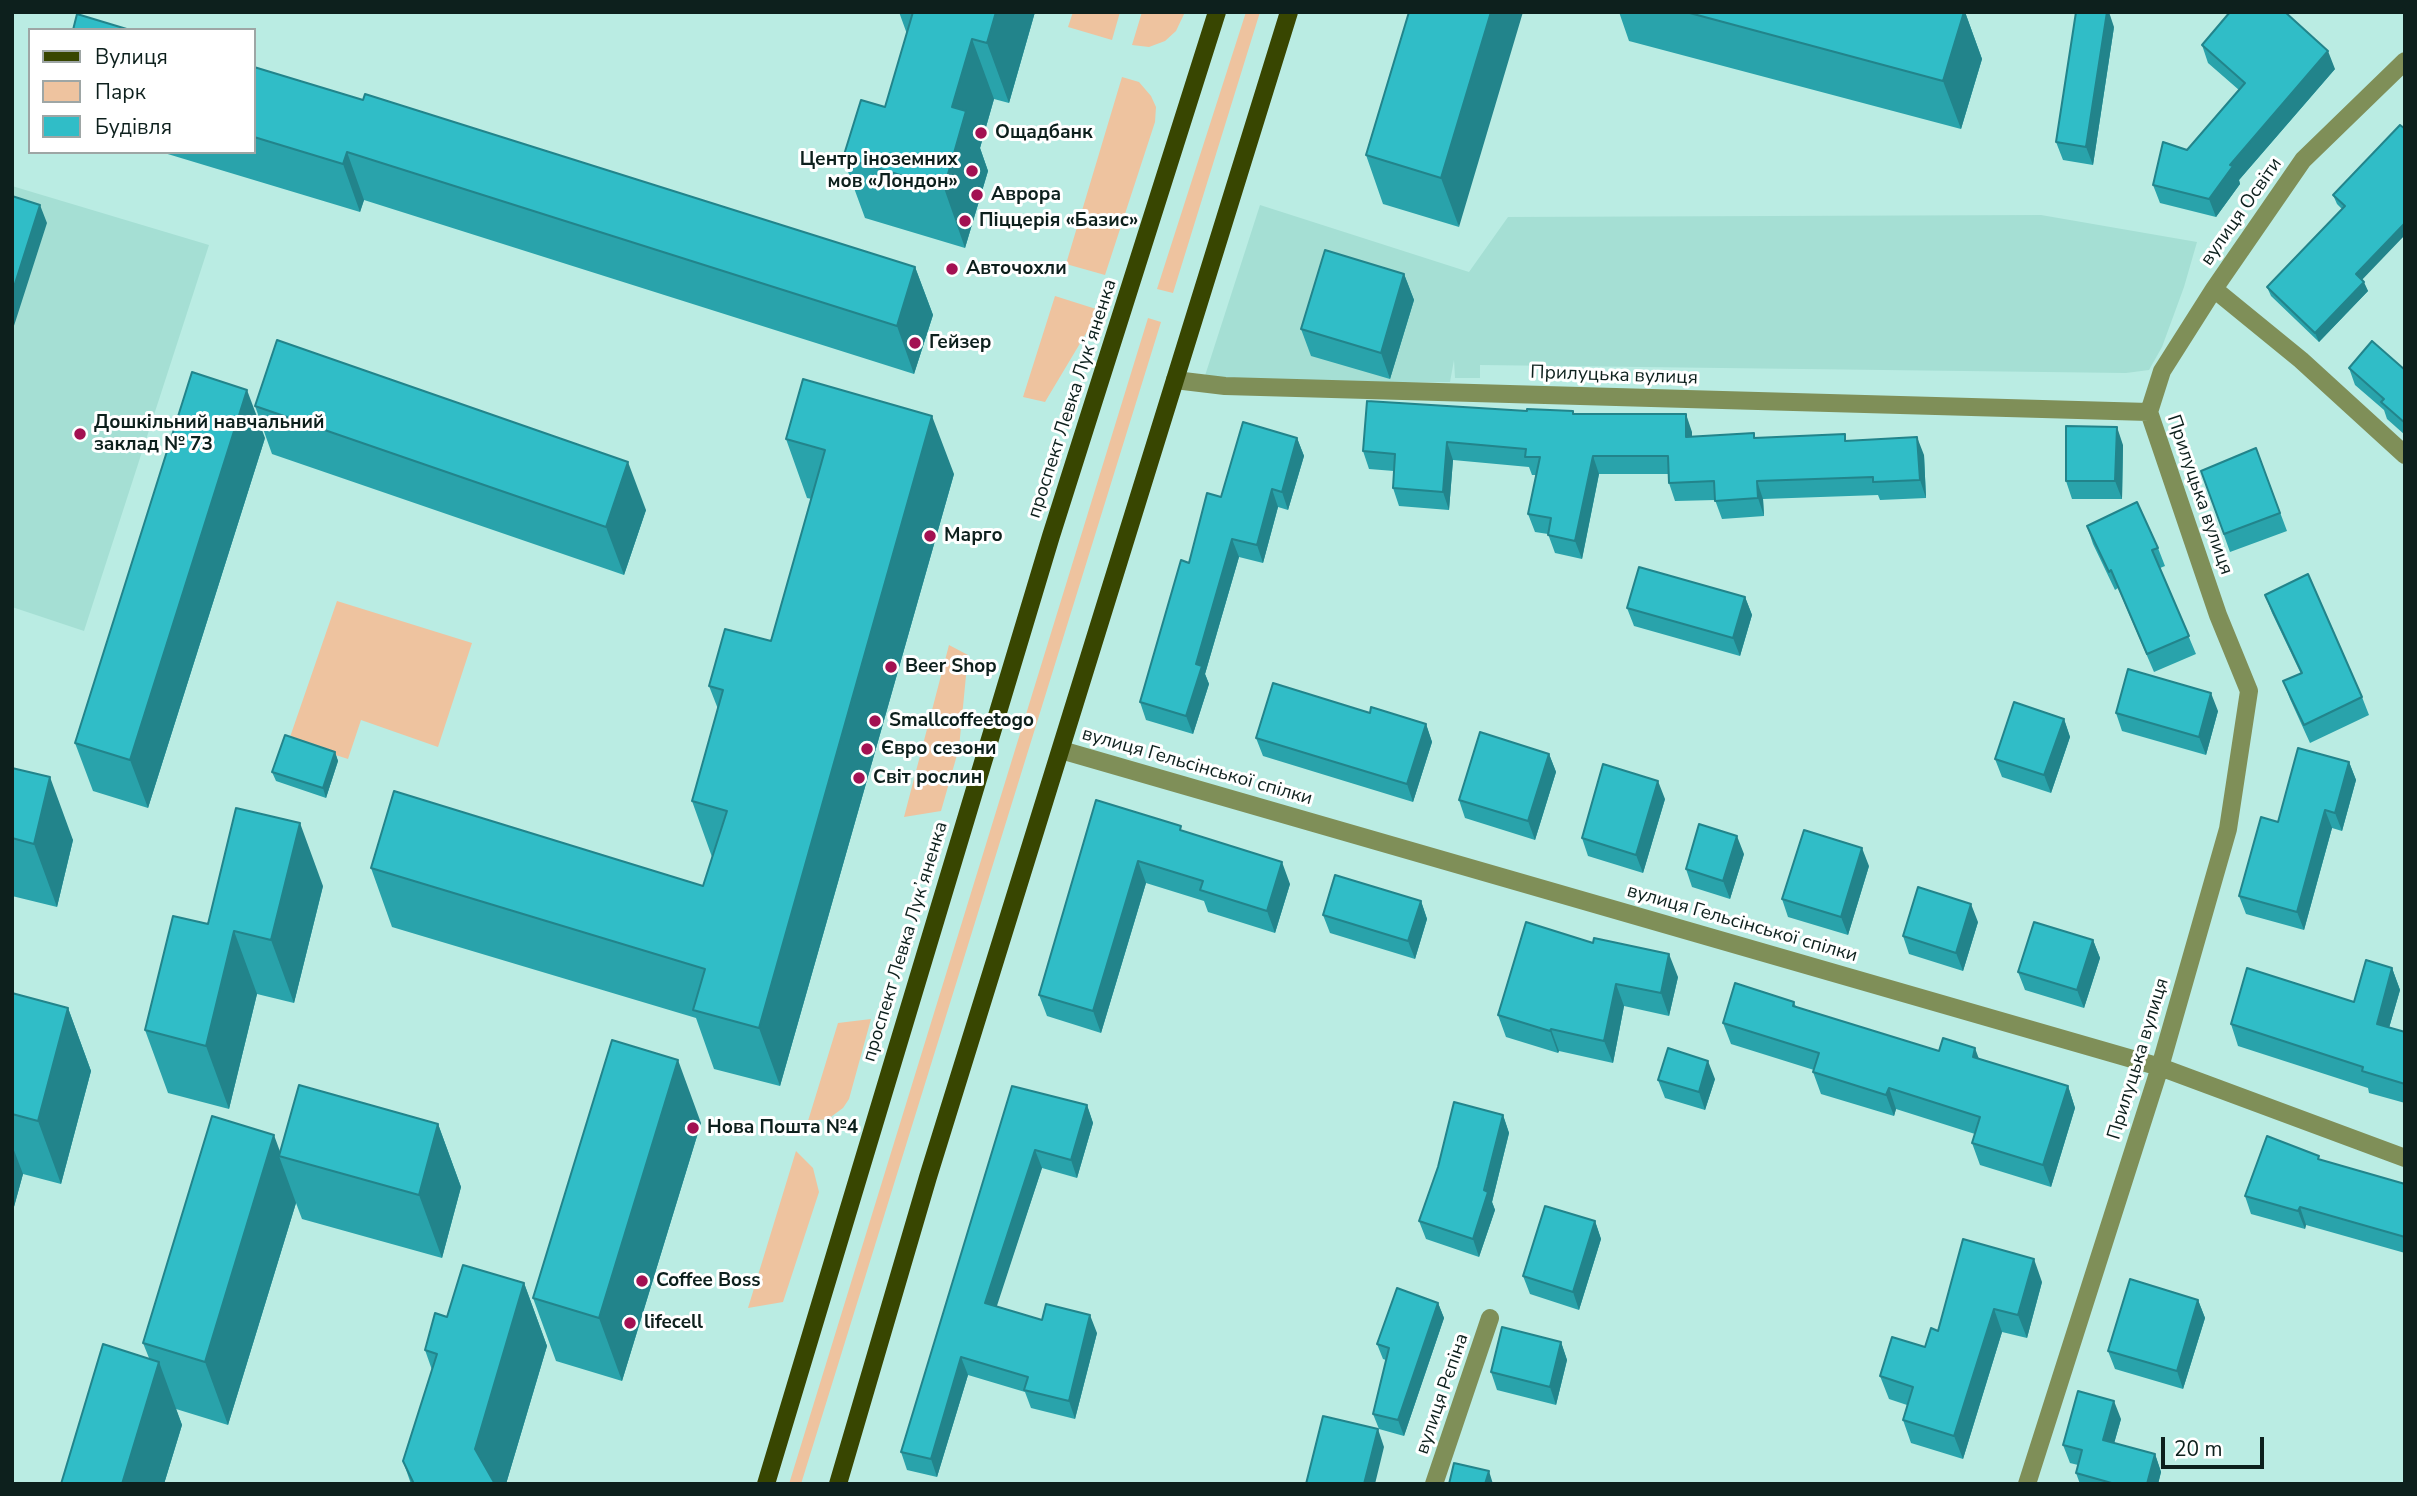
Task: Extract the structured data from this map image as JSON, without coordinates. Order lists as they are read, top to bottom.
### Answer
{
  "streets": {
    "main road": ["проспект Левка Лукʼяненка"],
    "street": [
      "вулиця Освіти",
      "Прилуцька вулиця",
      "вулиця Гельсінської спілки",
      "вулиця Рєпіна"
    ]
  },
  "crossings": [
    ["вулиця Освіти", "Прилуцька вулиця"],
    ["Прилуцька вулиця", "вулиця Гельсінської спілки"]
  ],
  "places": [
    "Ощадбанк",
    "Центр іноземних мов «Лондон»",
    "Аврора",
    "Піццерія «Базис»",
    "Авточохли",
    "Гейзер",
    "Дошкільний навчальний заклад № 73",
    "Марго",
    "Beer Shop",
    "Smallcoffeetogo",
    "Євро сезони",
    "Світ рослин",
    "Нова Пошта №4",
    "Coffee Boss",
    "lifecell"
  ],
  "legend": ["Вулиця", "Парк", "Будівля"],
  "scale_bar": "20 m"
}
